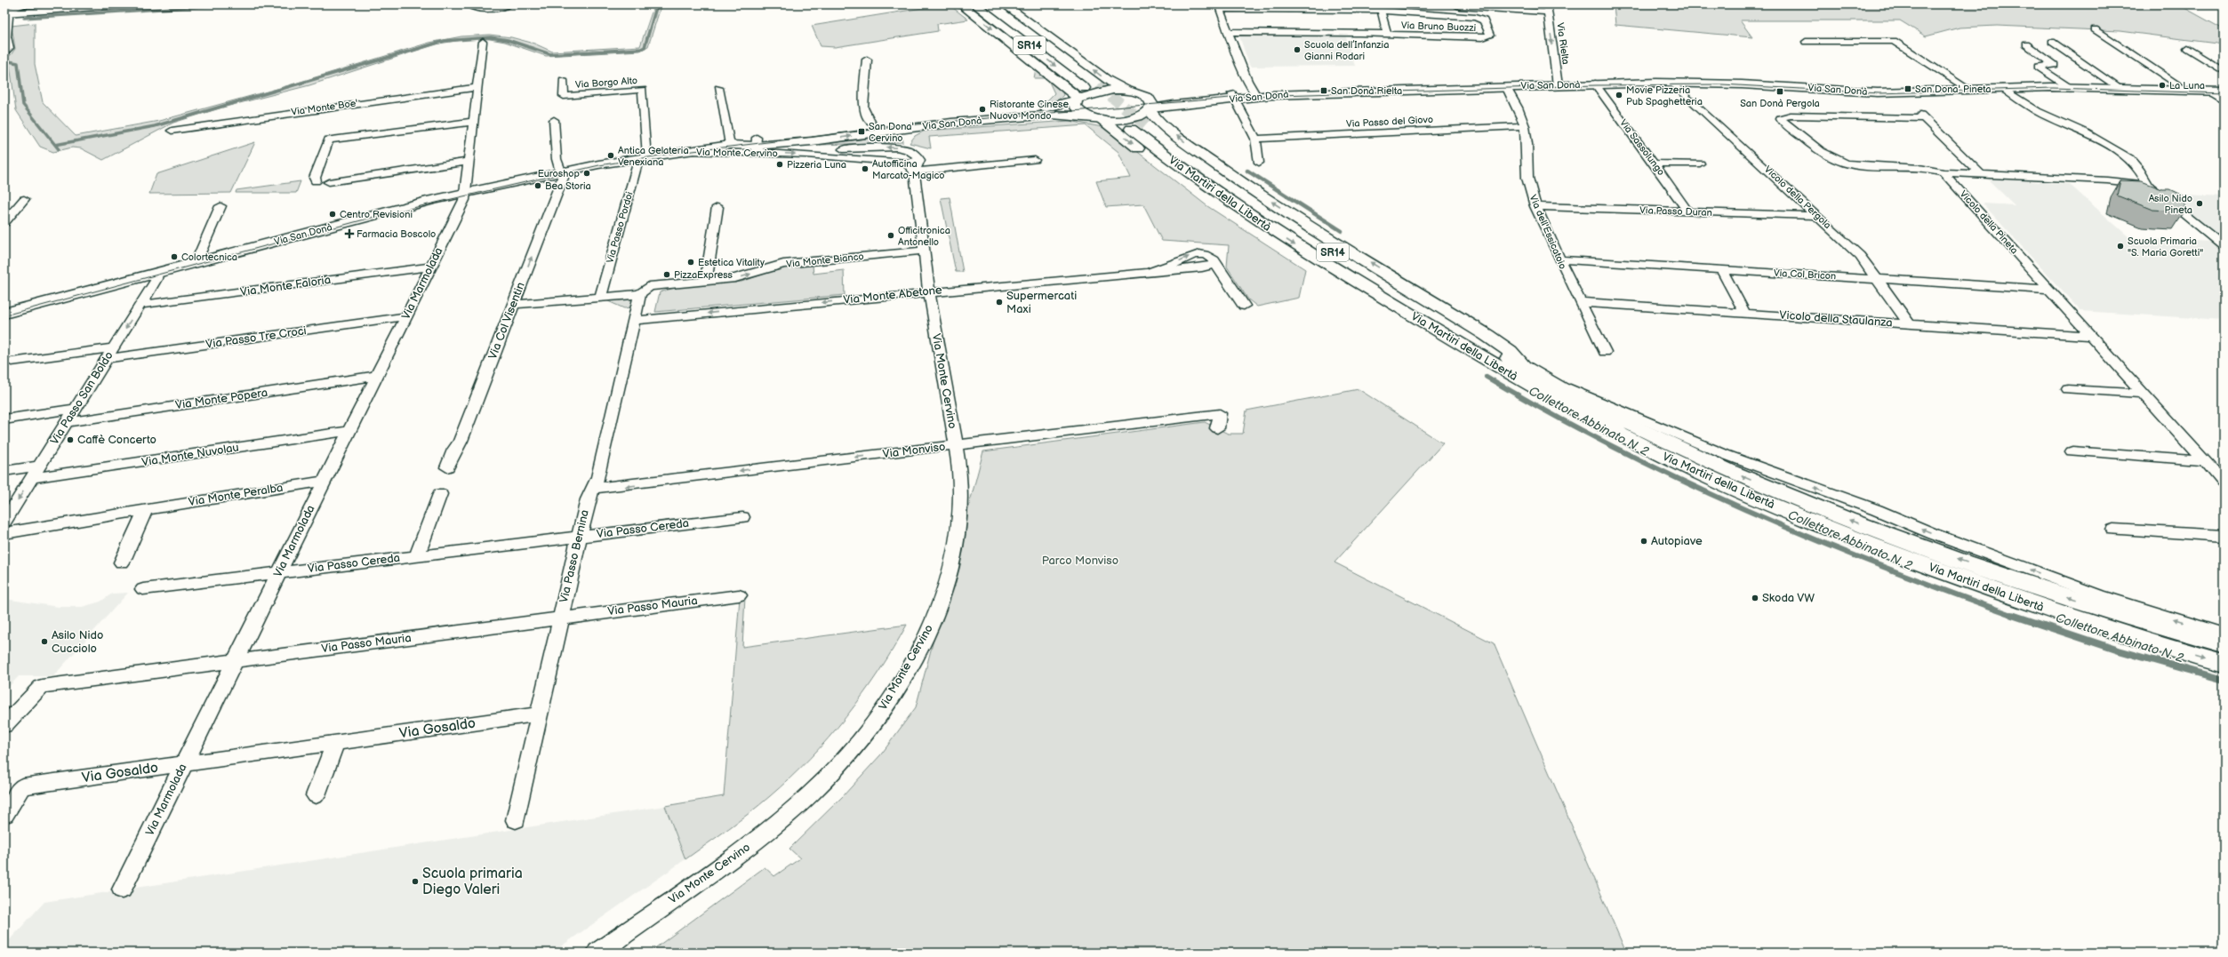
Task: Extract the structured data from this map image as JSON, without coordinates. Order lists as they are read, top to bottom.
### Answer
{
  "streets": {
    "main road": ["SR14", "Via San Donà", "Via Martiri della Libertà"],
    "street": [
      "Via Bruno Buozzi",
      "Via Rielta",
      "Via Borgo Alto",
      "Via Monte Boe'",
      "Via Passo del Giovo",
      "Via Sassolungo",
      "Via Monte Cervino",
      "Vicolo della Pergola",
      "Via Passo Duran",
      "Vicolo della Pineta",
      "Via Passo Pordoi",
      "Via dell'Essicatoio",
      "Via Monte Bianco",
      "Via Col Bricon",
      "Via Marmolada",
      "Via Monte Faloria",
      "Via Monte Abetone",
      "Vicolo della Staulanza",
      "Via Col Visentin",
      "Via Passo Tre Croci",
      "Via Passo San Boldo",
      "Via Monte Popera",
      "Via Monviso",
      "Via Monte Nuvolau",
      "Via Monte Peralba",
      "Via Passo Cereda",
      "Via Passo Bernina",
      "Via Passo Mauria",
      "Via Gosaldo"
    ]
  },
  "crossings": [
    ["Via Bruno Buozzi", "Via San Donà"],
    ["Via Rielta", "Via San Donà"],
    ["Via Borgo Alto", "Via San Donà"],
    ["Via Borgo Alto", "Via Passo Pordoi"],
    ["Via San Donà", "Via Sassolungo"],
    ["Via San Donà", "Via Monte Cervino"],
    ["Via San Donà", "Vicolo della Pergola"],
    ["Via San Donà", "Via Passo Pordoi"],
    ["Via San Donà", "Via dell'Essicatoio"],
    ["Via San Donà", "Via Marmolada"],
    ["Via San Donà", "Via Col Visentin"],
    ["Via San Donà", "Via Passo San Boldo"],
    ["Via Passo del Giovo", "Via dell'Essicatoio"],
    ["Via Sassolungo", "Via Passo Duran"],
    ["Via Monte Cervino", "Via Monte Bianco"],
    ["Via Monte Cervino", "Via Monte Abetone"],
    ["Via Monte Cervino", "Via Monviso"],
    ["Vicolo della Pergola", "Via Passo Duran"],
    ["Vicolo della Pergola", "Via Col Bricon"],
    ["Vicolo della Pergola", "Vicolo della Staulanza"],
    ["Via Passo Duran", "Via dell'Essicatoio"],
    ["Vicolo della Pineta", "Via Col Bricon"],
    ["Vicolo della Pineta", "Vicolo della Staulanza"],
    ["Via dell'Essicatoio", "Via Col Bricon"],
    ["Via dell'Essicatoio", "Vicolo della Staulanza"],
    ["Via Monte Bianco", "Via Passo Bernina"],
    ["Via Marmolada", "Via Monte Faloria"],
    ["Via Marmolada", "Via Passo Tre Croci"],
    ["Via Marmolada", "Via Monte Popera"],
    ["Via Marmolada", "Via Monte Nuvolau"],
    ["Via Marmolada", "Via Monte Peralba"],
    ["Via Marmolada", "Via Passo Cereda"],
    ["Via Marmolada", "Via Passo Mauria"],
    ["Via Marmolada", "Via Gosaldo"],
    ["Via Monte Faloria", "Via Passo San Boldo"],
    ["Via Monte Abetone", "Via Passo Bernina"],
    ["Via Passo Tre Croci", "Via Passo San Boldo"],
    ["Via Passo San Boldo", "Via Monte Popera"],
    ["Via Passo San Boldo", "Via Monte Nuvolau"],
    ["Via Monviso", "Via Passo Bernina"],
    ["Via Passo Cereda", "Via Passo Bernina"],
    ["Via Passo Bernina", "Via Passo Mauria"],
    ["Via Passo Bernina", "Via Gosaldo"]
  ],
  "one_way": [
    "Via Rielta",
    "Via Monte Bianco",
    "Via Monte Abetone",
    "Via Col Visentin",
    "Via Monviso"
  ],
  "water": ["Collettore Abbinato N. 2"],
  "parks": ["Parco Monviso"],
  "places": {
    "other": [
      "Scuola dell’Infanzia Gianni Rodari",
      "La Luna",
      "Movie Pizzeria Pub Spaghetteria",
      "Ristorante Cinese Nuovo Mondo",
      "Antica Gelateria Venexiana",
      "Pizzeria Luna",
      "Autofficina Marcato-Magico",
      "Euroshop",
      "Bea Storia",
      "Asilo Nido Pineta",
      "Centro Revisioni",
      "Officitronica Antonello",
      "Scuola Primaria \"S. Maria Goretti\"",
      "Colortecnica",
      "Estetica Vitality",
      "PizzaExpress",
      "Supermercati Maxi",
      "Caffè Concerto",
      "Autopiave",
      "Skoda VW",
      "Asilo Nido Cucciolo",
      "Scuola primaria Diego Valeri"
    ],
    "transit": [
      "San Dona' Pineta",
      "San Donà Rielta",
      "San Donà Pergola",
      "San Dona' Cervino"
    ],
    "health": ["Farmacia Boscolo"]
  }
}
